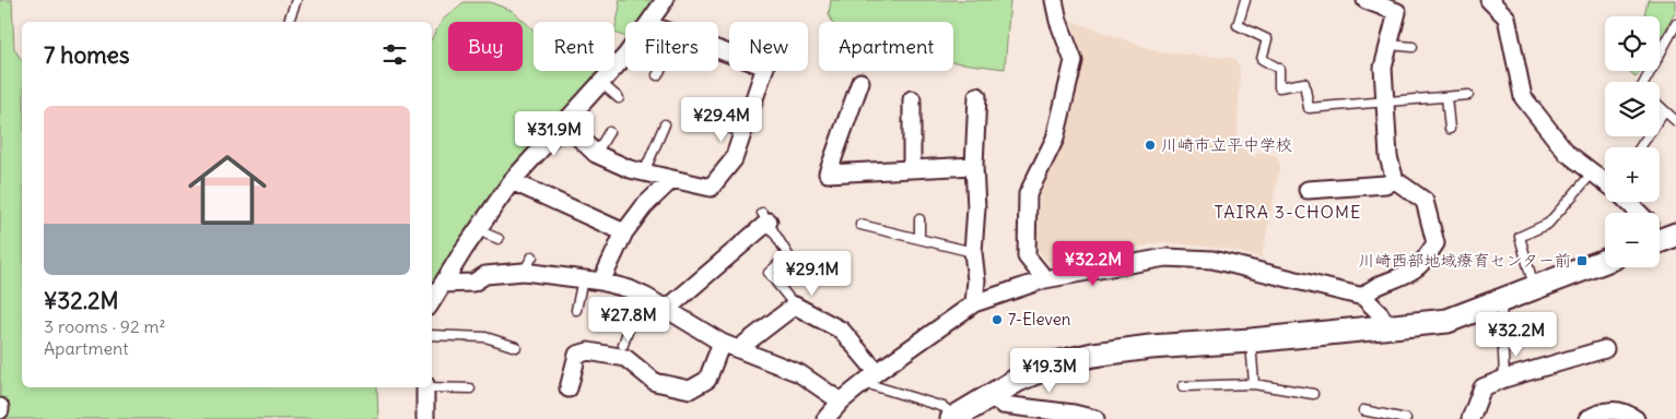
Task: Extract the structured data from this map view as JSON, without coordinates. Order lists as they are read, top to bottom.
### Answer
{
  "districts": ["TAIRA 3-CHOME"],
  "places": {
    "other": ["川崎市立平中学校", "7-Eleven"],
    "transit": ["川崎西部地域療育センター前"]
  },
  "page": {
    "map_buttons": ["+", "−"],
    "chip": [
      "Buy",
      "Rent",
      "Filters",
      "New",
      "Apartment"
    ],
    "heading": "7 homes",
    "list": [
      {
        "name": "¥32.2M",
        "note": "3 rooms · 92 m² · Apartment"
      }
    ],
    "price": [
      "¥29.4M",
      "¥31.9M",
      "¥32.2M",
      "¥29.1M",
      "¥27.8M",
      "¥32.2M",
      "¥19.3M"
    ]
  }
}
